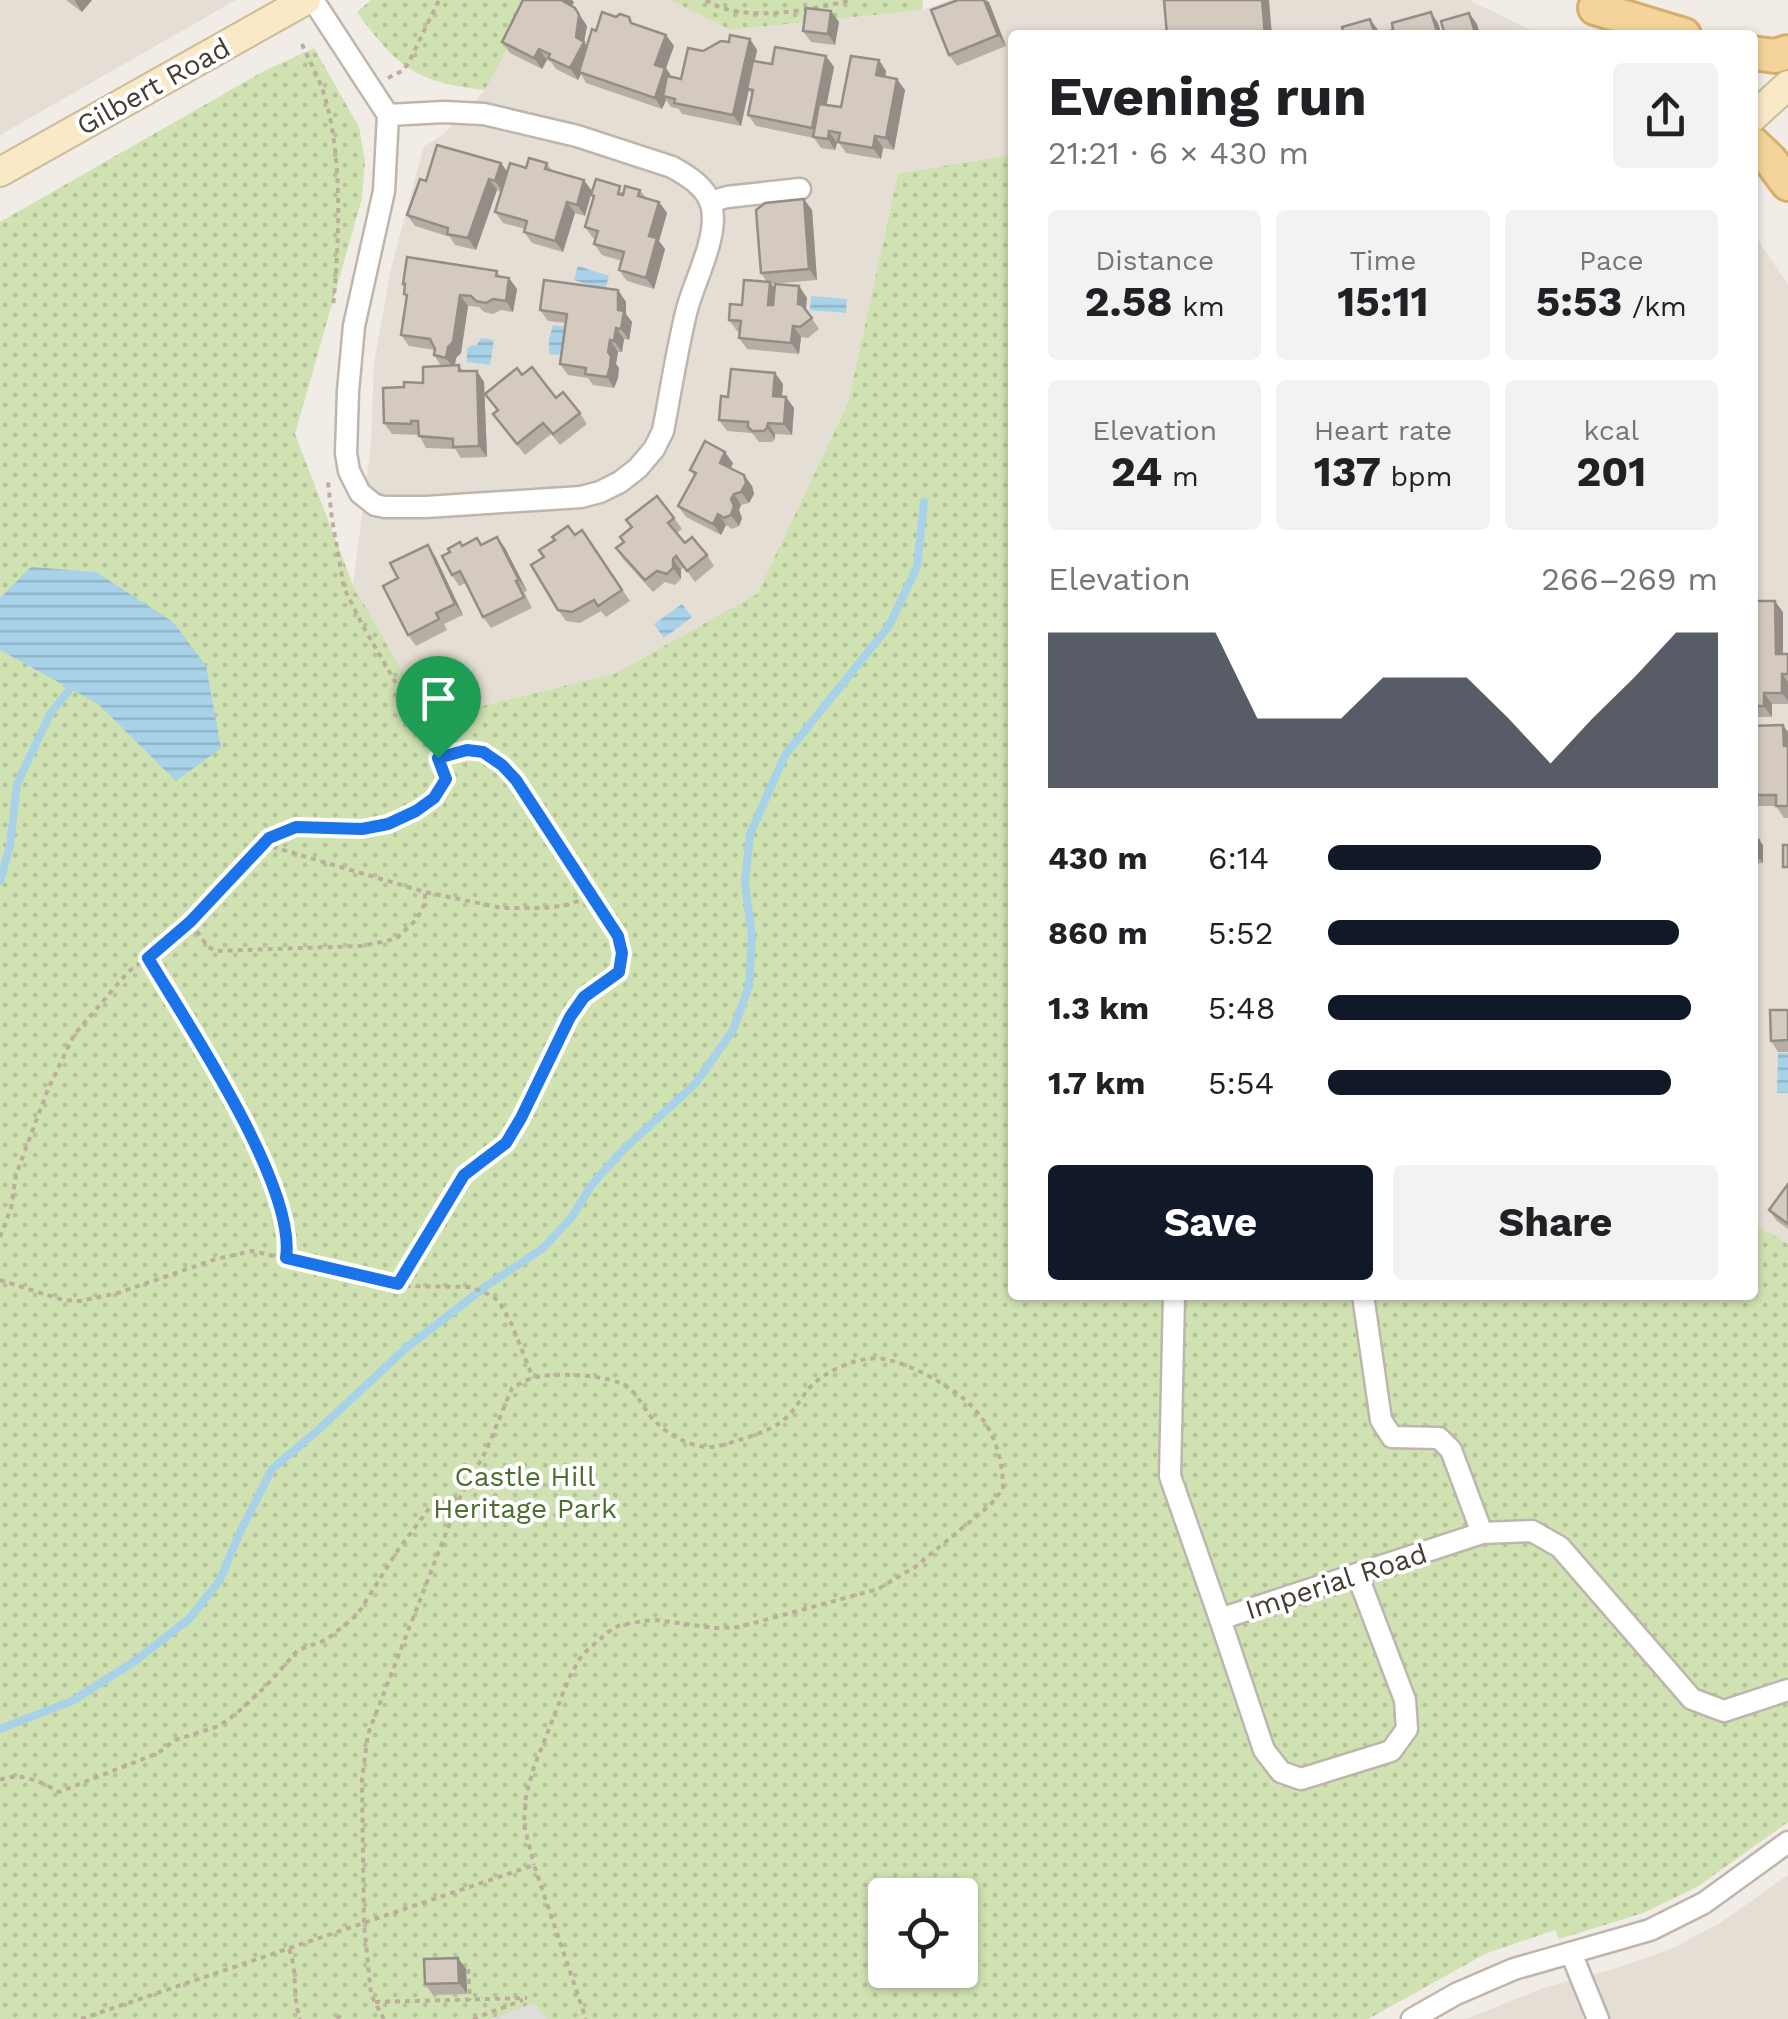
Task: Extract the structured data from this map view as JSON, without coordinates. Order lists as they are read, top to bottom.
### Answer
{
  "streets": {
    "main road": ["Gilbert Road"],
    "street": ["Imperial Road"]
  },
  "parks": ["Castle Hill Heritage Park"],
  "page": {
    "heading": ["Evening run", "21:21 · 6 × 430 m"],
    "stats": [
      ["Distance", "2.58 km"],
      ["Time", "15:11"],
      ["Pace", "5:53 /km"],
      ["Elevation", "24 m"],
      ["Heart rate", "137 bpm"],
      ["kcal", "201"]
    ],
    "chart": ["Elevation", "266–269 m"],
    "list": [
      {
        "name": "430 m",
        "note": "6:14"
      },
      {
        "name": "860 m",
        "note": "5:52"
      },
      {
        "name": "1.3 km",
        "note": "5:48"
      },
      {
        "name": "1.7 km",
        "note": "5:54"
      }
    ],
    "buttons": ["Save", "Share"]
  }
}
